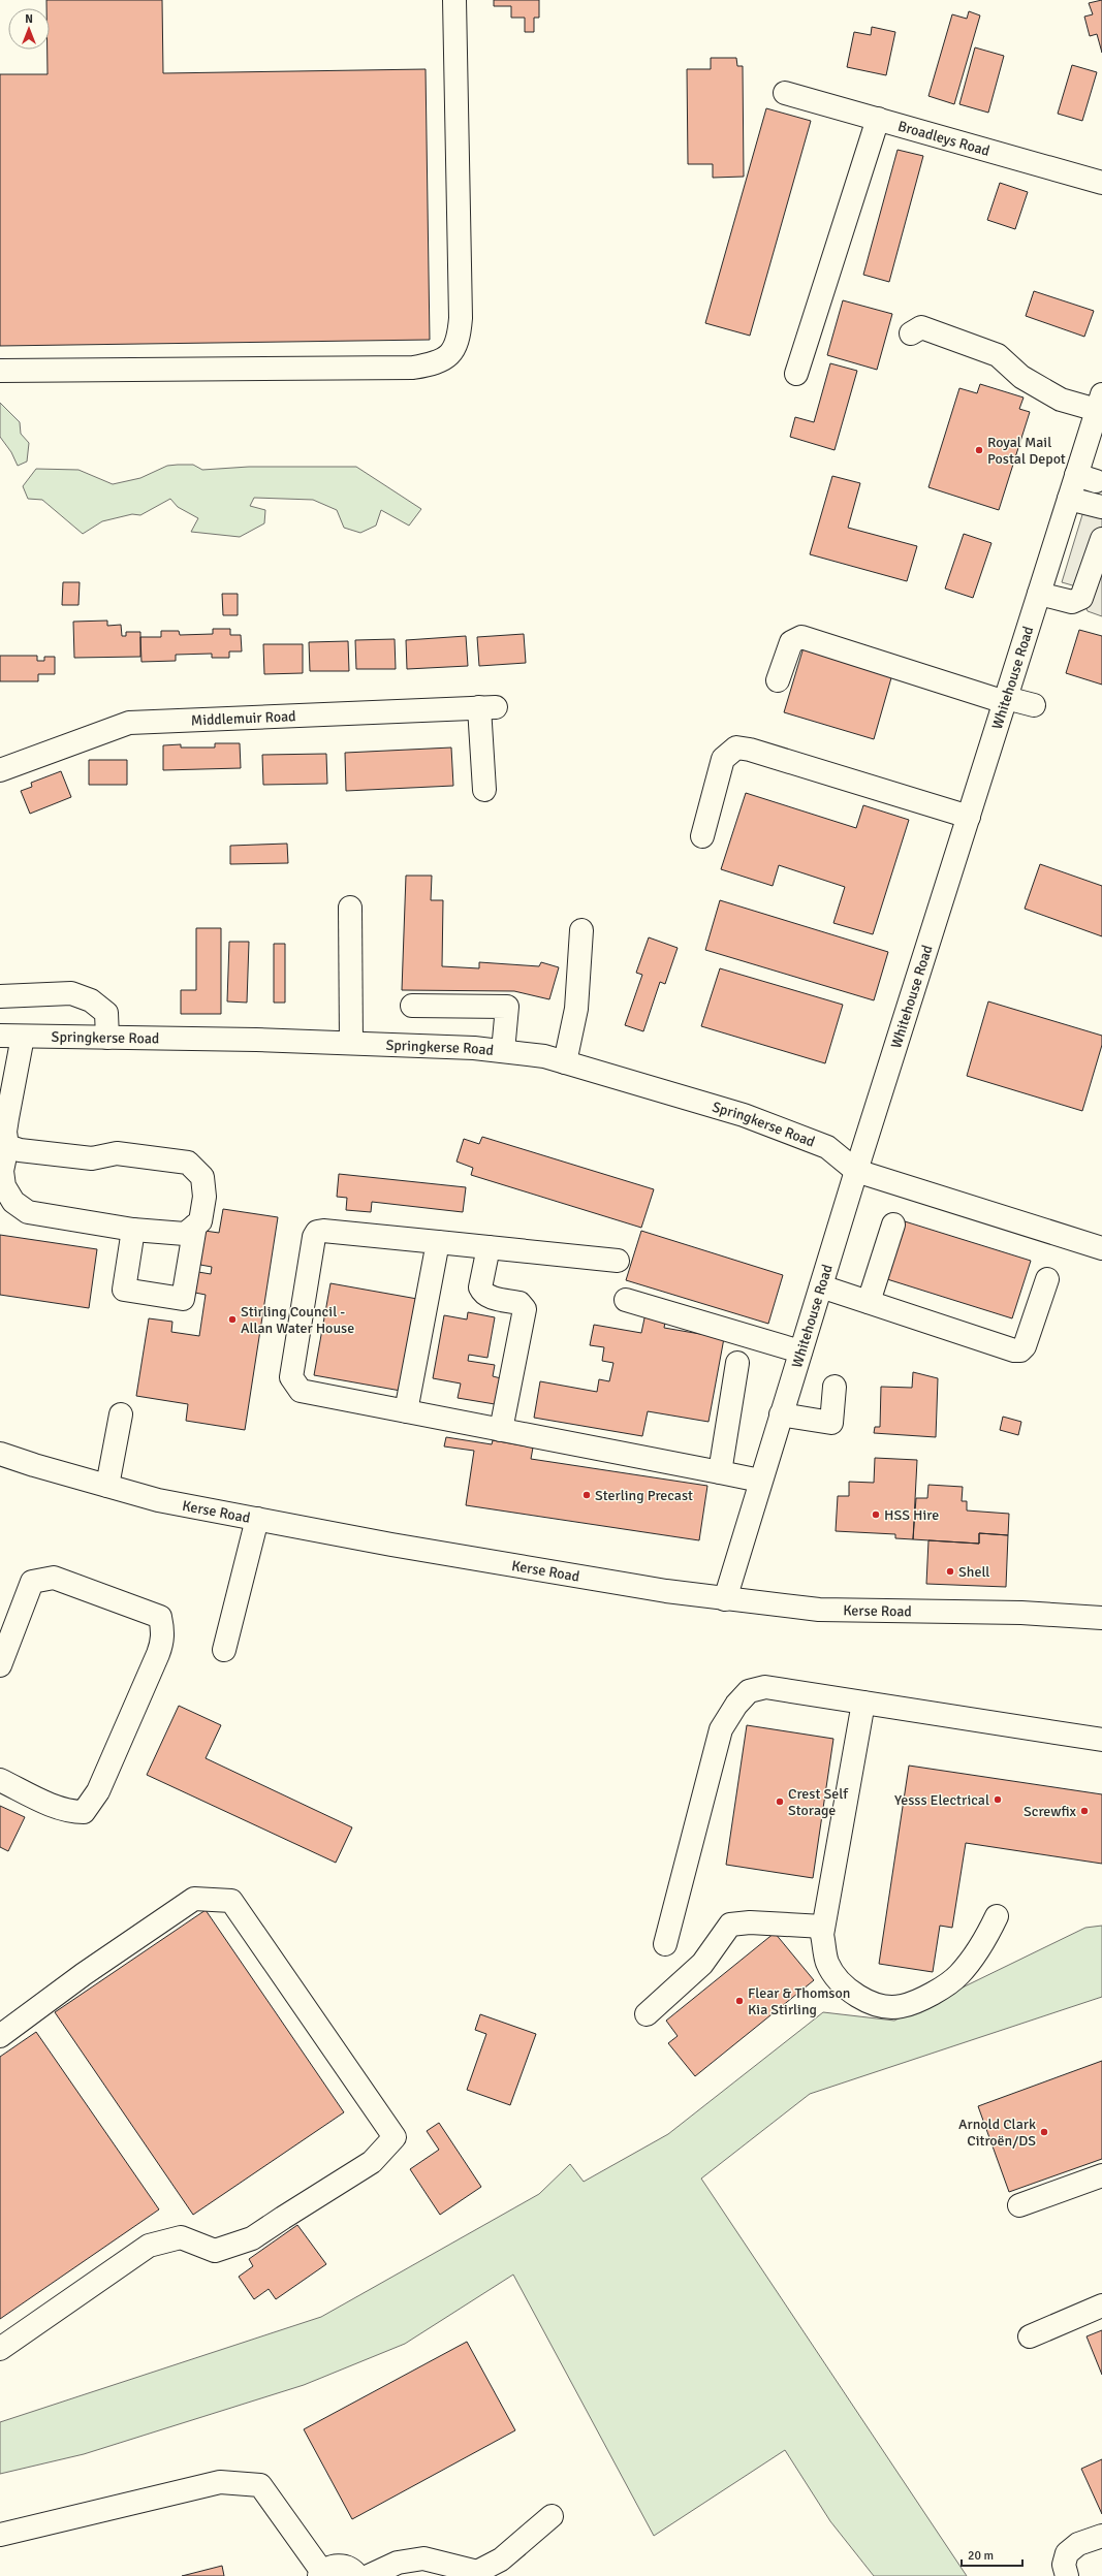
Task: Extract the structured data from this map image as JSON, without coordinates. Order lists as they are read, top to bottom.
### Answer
{
  "streets": {
    "street": [
      "Broadleys Road",
      "Whitehouse Road",
      "Middlemuir Road",
      "Springkerse Road",
      "Kerse Road"
    ]
  },
  "crossings": [
    ["Whitehouse Road", "Springkerse Road"],
    ["Whitehouse Road", "Kerse Road"]
  ],
  "places": [
    "Royal Mail Postal Depot",
    "Stirling Council - Allan Water House",
    "Sterling Precast",
    "HSS Hire",
    "Shell",
    "Yesss Electrical",
    "Crest Self Storage",
    "Screwfix",
    "Flear & Thomson Kia Stirling",
    "Arnold Clark Citroën/DS"
  ],
  "scale_bar": "20 m",
  "north": "top"
}
